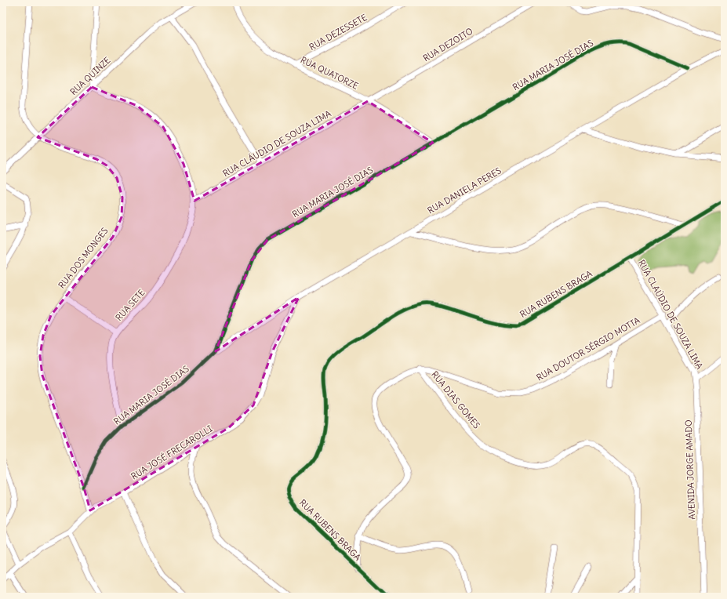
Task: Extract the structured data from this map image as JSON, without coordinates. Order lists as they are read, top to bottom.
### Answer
{
  "streets": {
    "street": [
      "RUA DEZESSETE",
      "RUA DEZOITO",
      "RUA MARIA JOSÉ DIAS",
      "RUA QUATORZE",
      "RUA QUINZE",
      "RUA CLÁUDIO DE SOUZA LIMA",
      "RUA DANIELA PERES",
      "RUA DOS MONGES",
      "RUA RUBENS BRAGA",
      "RUA SETE",
      "RUA CLAÚDIO DE SOUZA LIMA",
      "RUA DOUTOR SÉRGIO MOTTA",
      "RUA DIAS GOMES",
      "RUA JOSÉ FRECAROLLI",
      "AVENIDA JORGE AMADO"
    ]
  },
  "crossings": [
    ["RUA DEZESSETE", "RUA QUATORZE"],
    ["RUA DEZOITO", "RUA QUATORZE"],
    ["RUA DEZOITO", "RUA CLÁUDIO DE SOUZA LIMA"],
    ["RUA MARIA JOSÉ DIAS", "RUA QUATORZE"],
    ["RUA MARIA JOSÉ DIAS", "RUA DANIELA PERES"],
    ["RUA MARIA JOSÉ DIAS", "RUA DOS MONGES"],
    ["RUA MARIA JOSÉ DIAS", "RUA SETE"],
    ["RUA QUATORZE", "RUA CLÁUDIO DE SOUZA LIMA"],
    ["RUA QUINZE", "RUA DOS MONGES"],
    ["RUA CLÁUDIO DE SOUZA LIMA", "RUA SETE"],
    ["RUA DANIELA PERES", "RUA JOSÉ FRECAROLLI"],
    ["RUA DOS MONGES", "RUA JOSÉ FRECAROLLI"],
    ["RUA RUBENS BRAGA", "RUA CLAÚDIO DE SOUZA LIMA"],
    ["RUA CLAÚDIO DE SOUZA LIMA", "RUA DOUTOR SÉRGIO MOTTA"],
    ["RUA CLAÚDIO DE SOUZA LIMA", "AVENIDA JORGE AMADO"],
    ["RUA DOUTOR SÉRGIO MOTTA", "RUA DIAS GOMES"]
  ]
}
